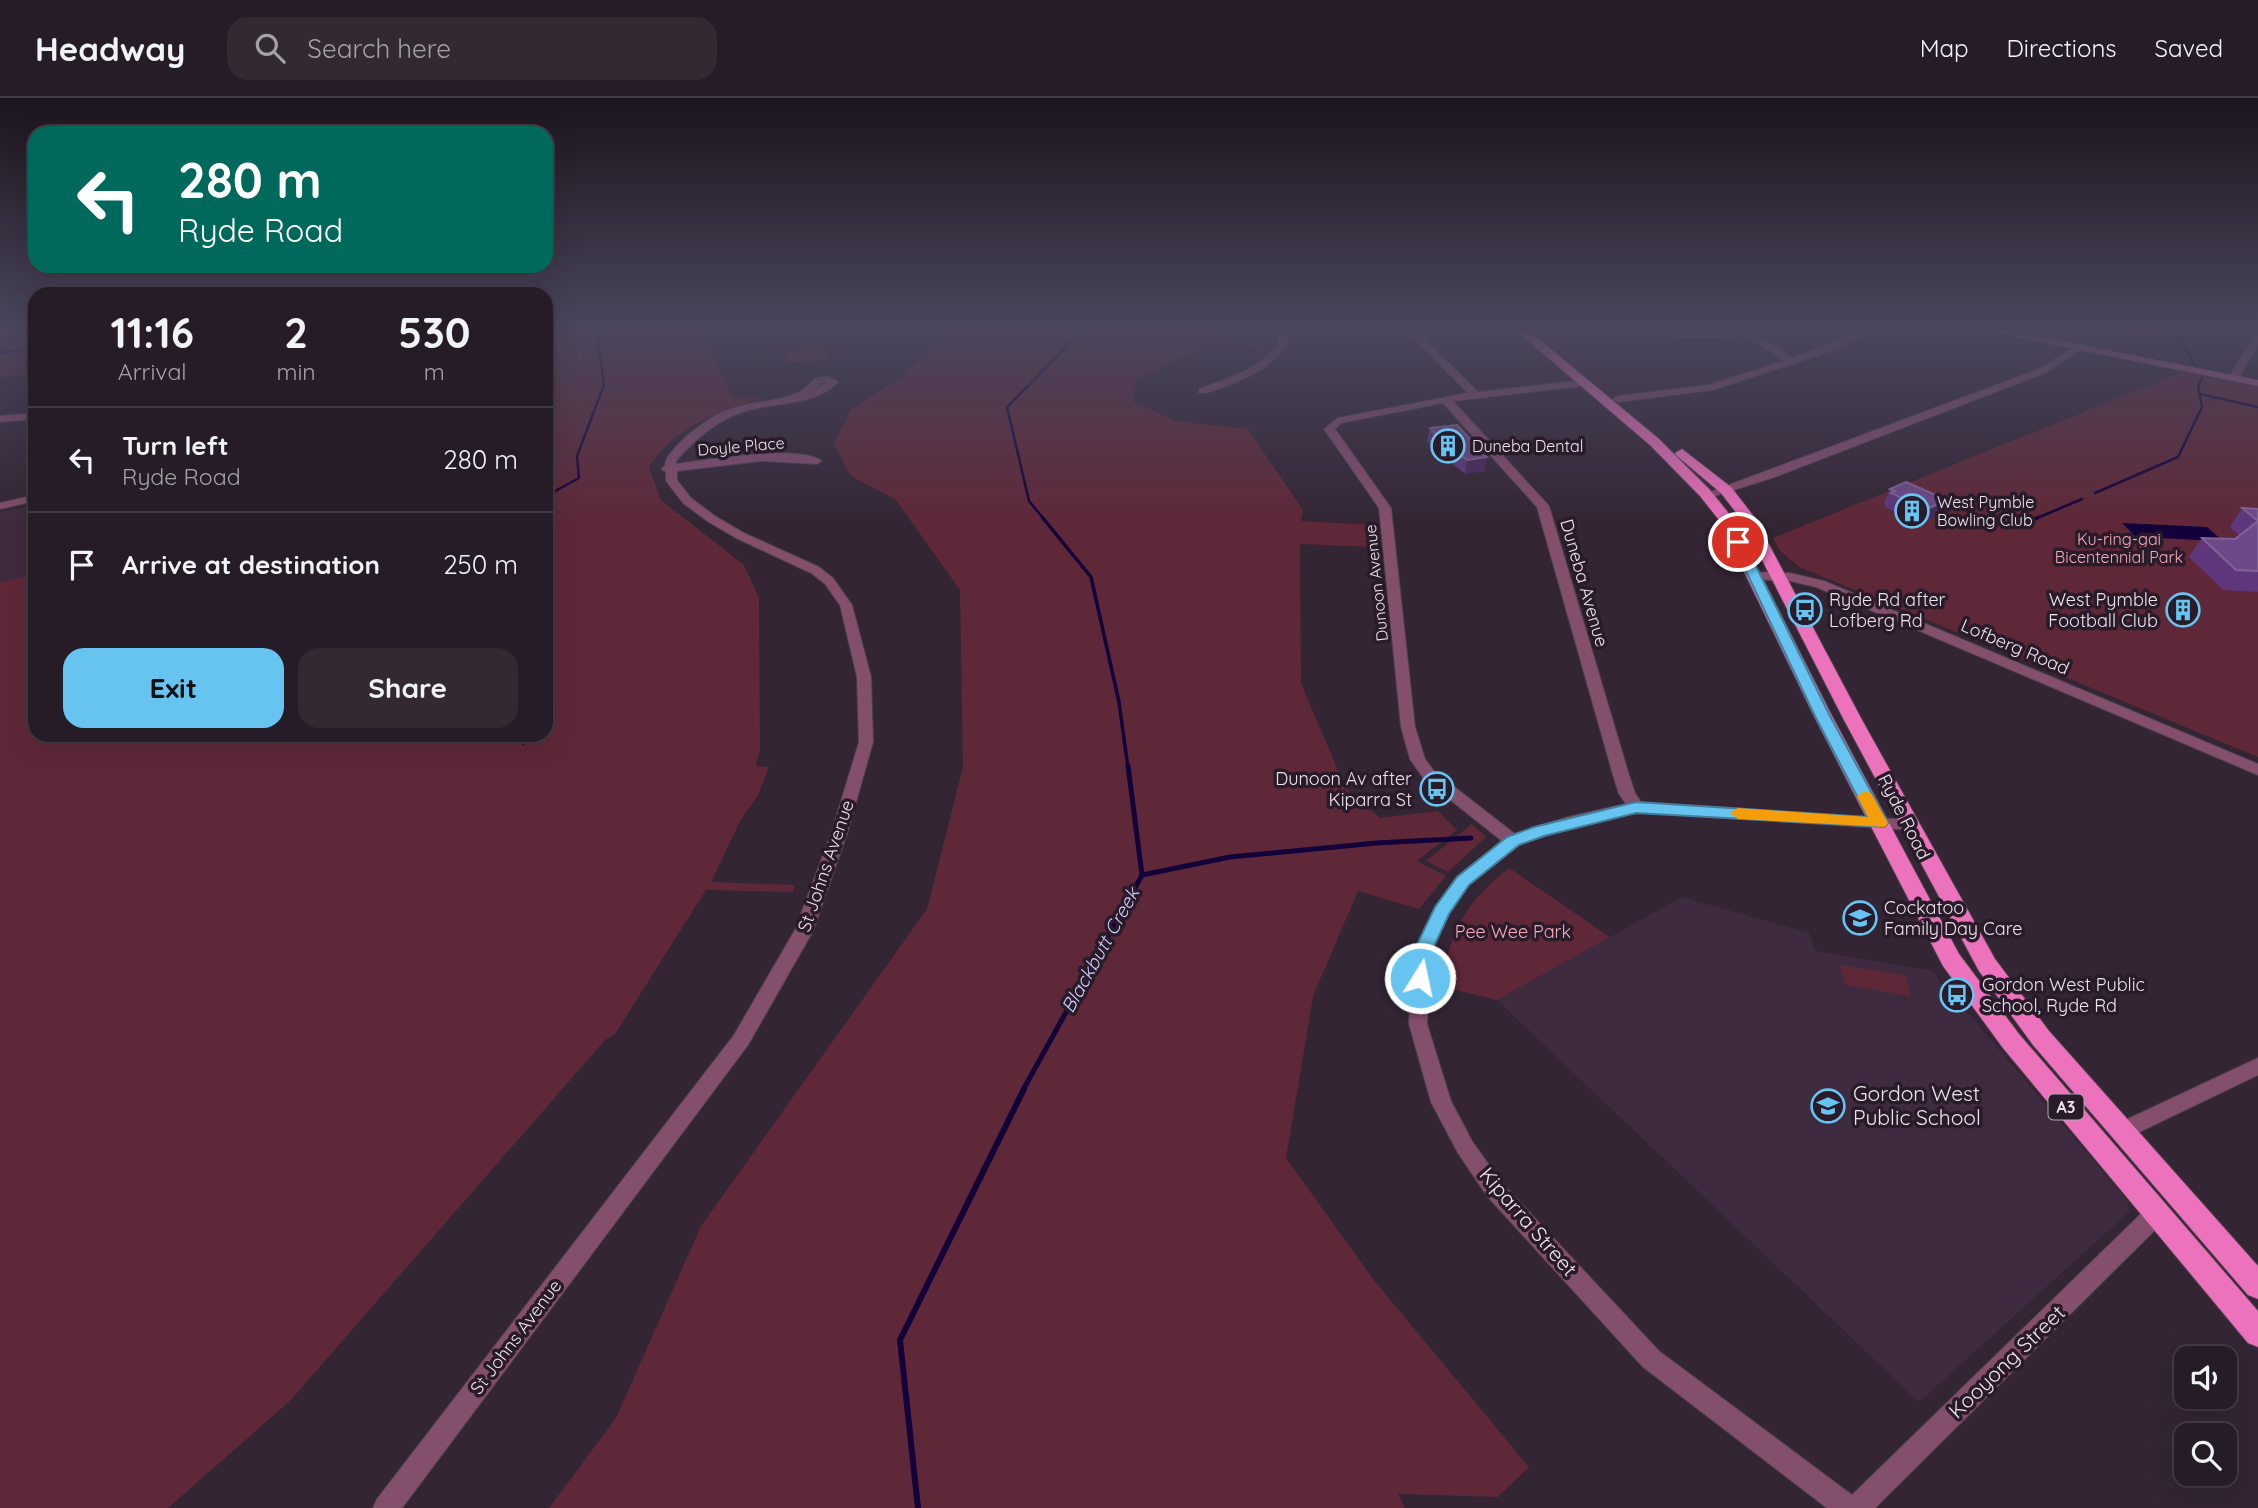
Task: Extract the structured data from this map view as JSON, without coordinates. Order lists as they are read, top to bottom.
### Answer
{
  "streets": {
    "highway": ["Ryde Road", "A3"],
    "street": [
      "Doyle Place",
      "Dunoon Avenue",
      "Duneba Avenue",
      "Lofberg Road",
      "St Johns Avenue",
      "Kiparra Street",
      "Kooyong Street"
    ]
  },
  "crossings": [
    ["Doyle Place", "St Johns Avenue"],
    ["Dunoon Avenue", "Duneba Avenue"],
    ["Dunoon Avenue", "Kiparra Street"],
    ["Duneba Avenue", "Kiparra Street"],
    ["Lofberg Road", "Ryde Road"],
    ["Ryde Road", "Kiparra Street"],
    ["Ryde Road", "Kooyong Street"]
  ],
  "water": ["Blackbutt Creek"],
  "parks": ["Ku-ring-gai Bicentennial Park", "Pee Wee Park"],
  "places": {
    "building": ["Duneba Dental", "West Pymble Bowling Club", "West Pymble Football Club"],
    "bus stop": ["Ryde Rd after Lofberg Rd", "Dunoon Av after Kiparra St", "Gordon West Public School, Ryde Rd"],
    "school or university": ["Cockatoo Family Day Care", "Gordon West Public School"]
  },
  "page": {
    "header": "Headway",
    "search": "Search here",
    "nav": ["Map", "Directions", "Saved"],
    "turn": ["280 m", "Ryde Road"],
    "eta": [
      "11:16",
      "Arrival",
      "2",
      "min",
      "530",
      "m"
    ],
    "list": [
      {
        "name": "Turn left",
        "note": "Ryde Road",
        "value": "280 m"
      },
      {
        "name": "Arrive at destination",
        "value": "250 m"
      }
    ],
    "buttons": ["Exit", "Share"]
  }
}
